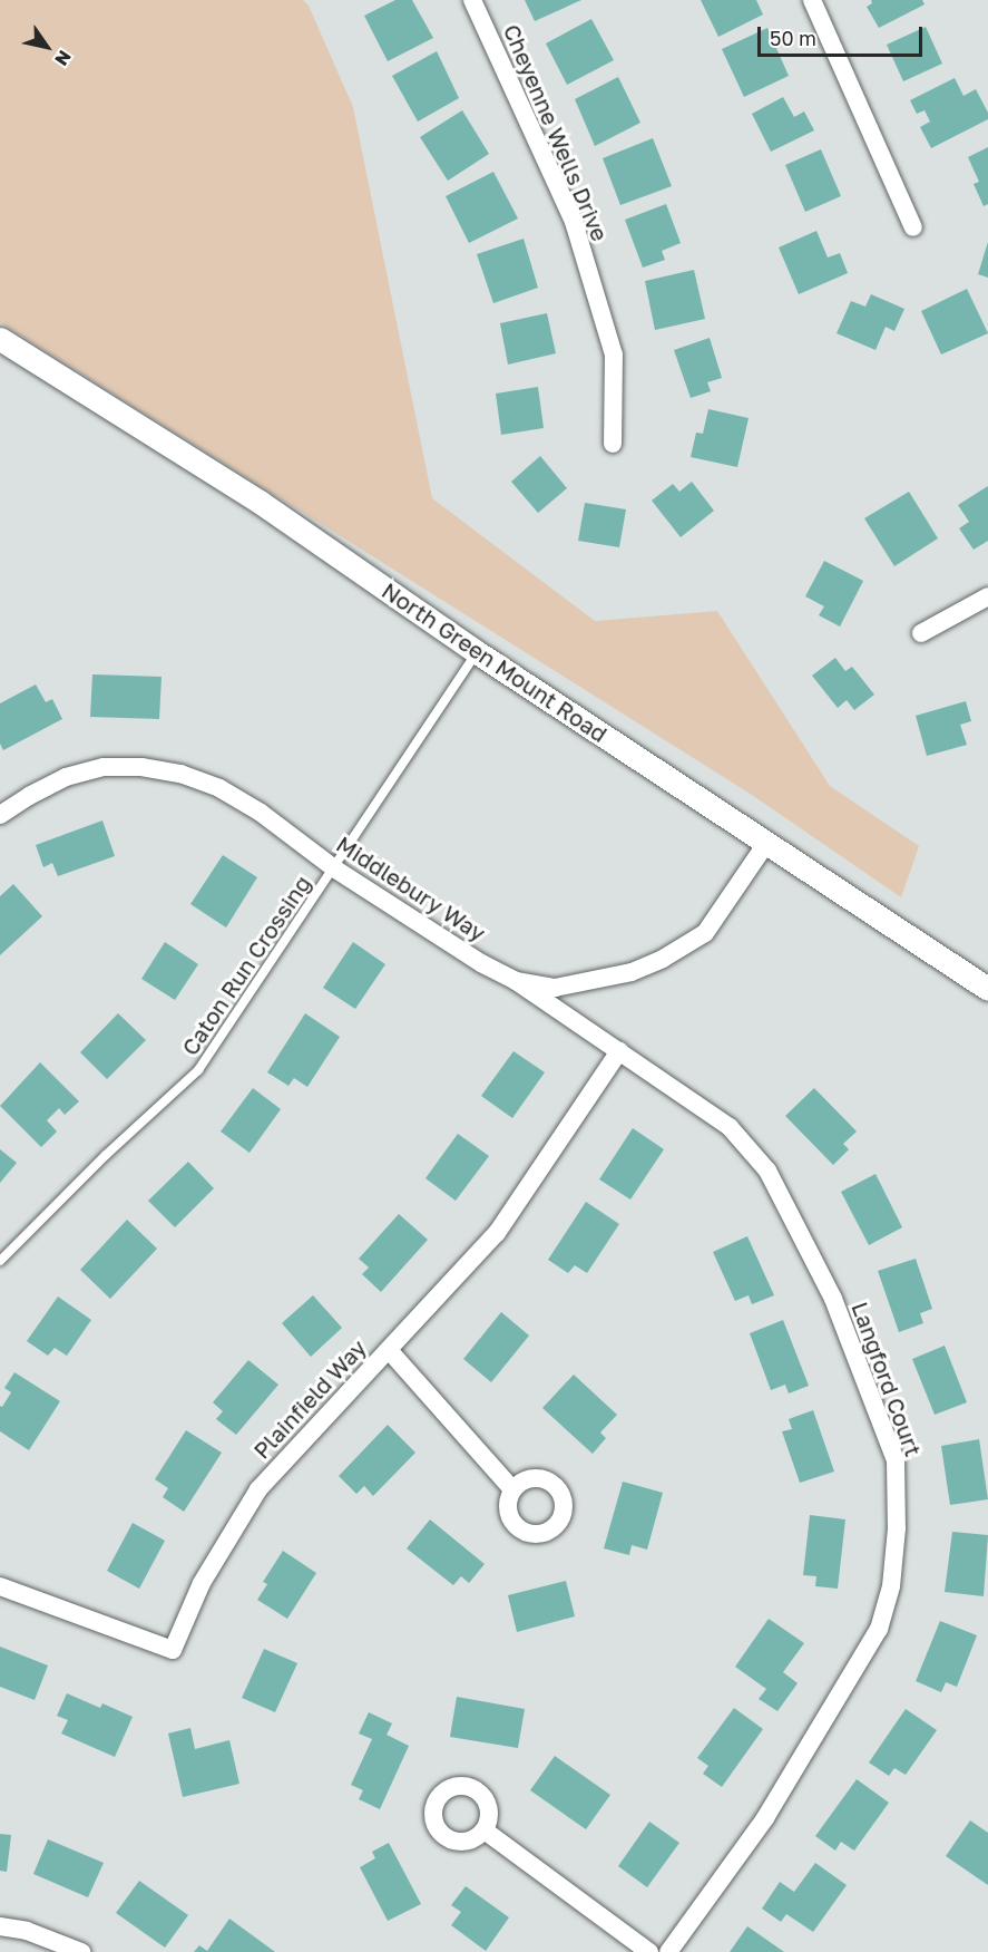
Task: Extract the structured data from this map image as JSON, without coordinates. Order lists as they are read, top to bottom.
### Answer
{
  "streets": {
    "street": [
      "Cheyenne Wells Drive",
      "North Green Mount Road",
      "Middlebury Way",
      "Langford Court",
      "Plainfield Way"
    ],
    "lane": ["Caton Run Crossing"]
  },
  "crossings": [
    ["North Green Mount Road", "Middlebury Way"],
    ["North Green Mount Road", "Caton Run Crossing"],
    ["Middlebury Way", "Caton Run Crossing"],
    ["Middlebury Way", "Langford Court"],
    ["Langford Court", "Plainfield Way"]
  ],
  "scale_bar": "50 m",
  "north": "bottom right"
}
